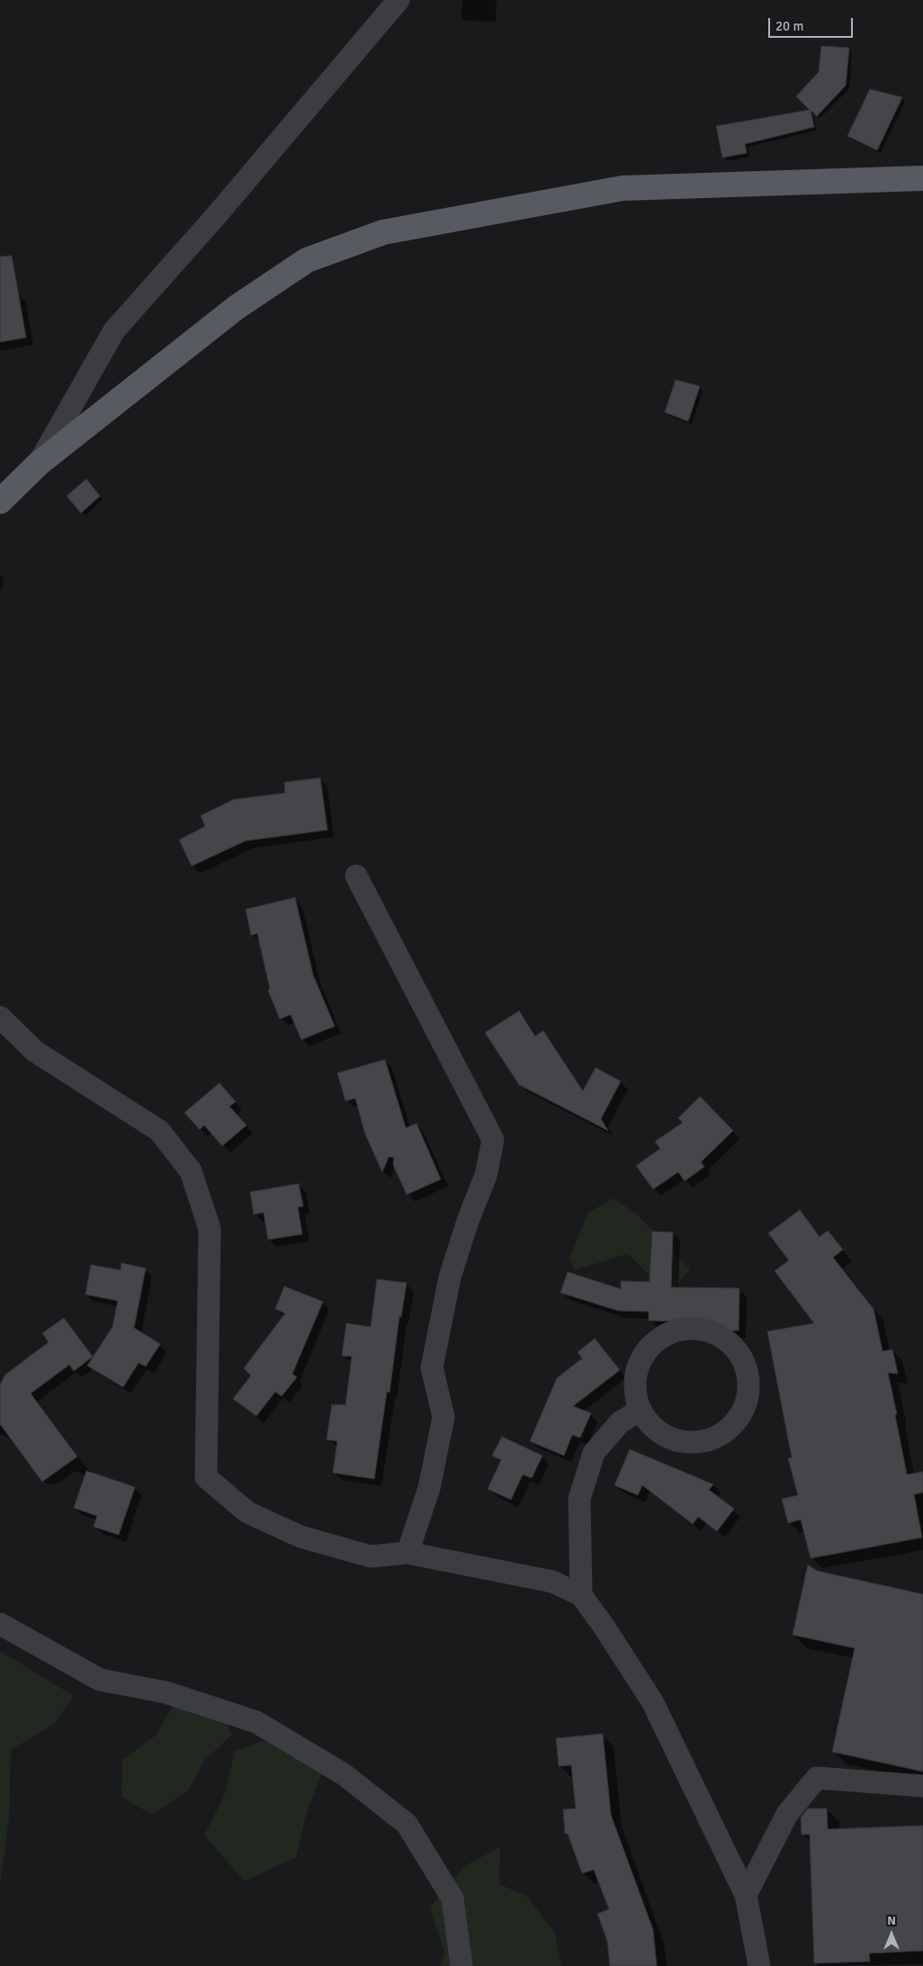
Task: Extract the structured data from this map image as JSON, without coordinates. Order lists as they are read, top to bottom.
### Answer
{
  "scale_bar": "20 m",
  "north": "top"
}
